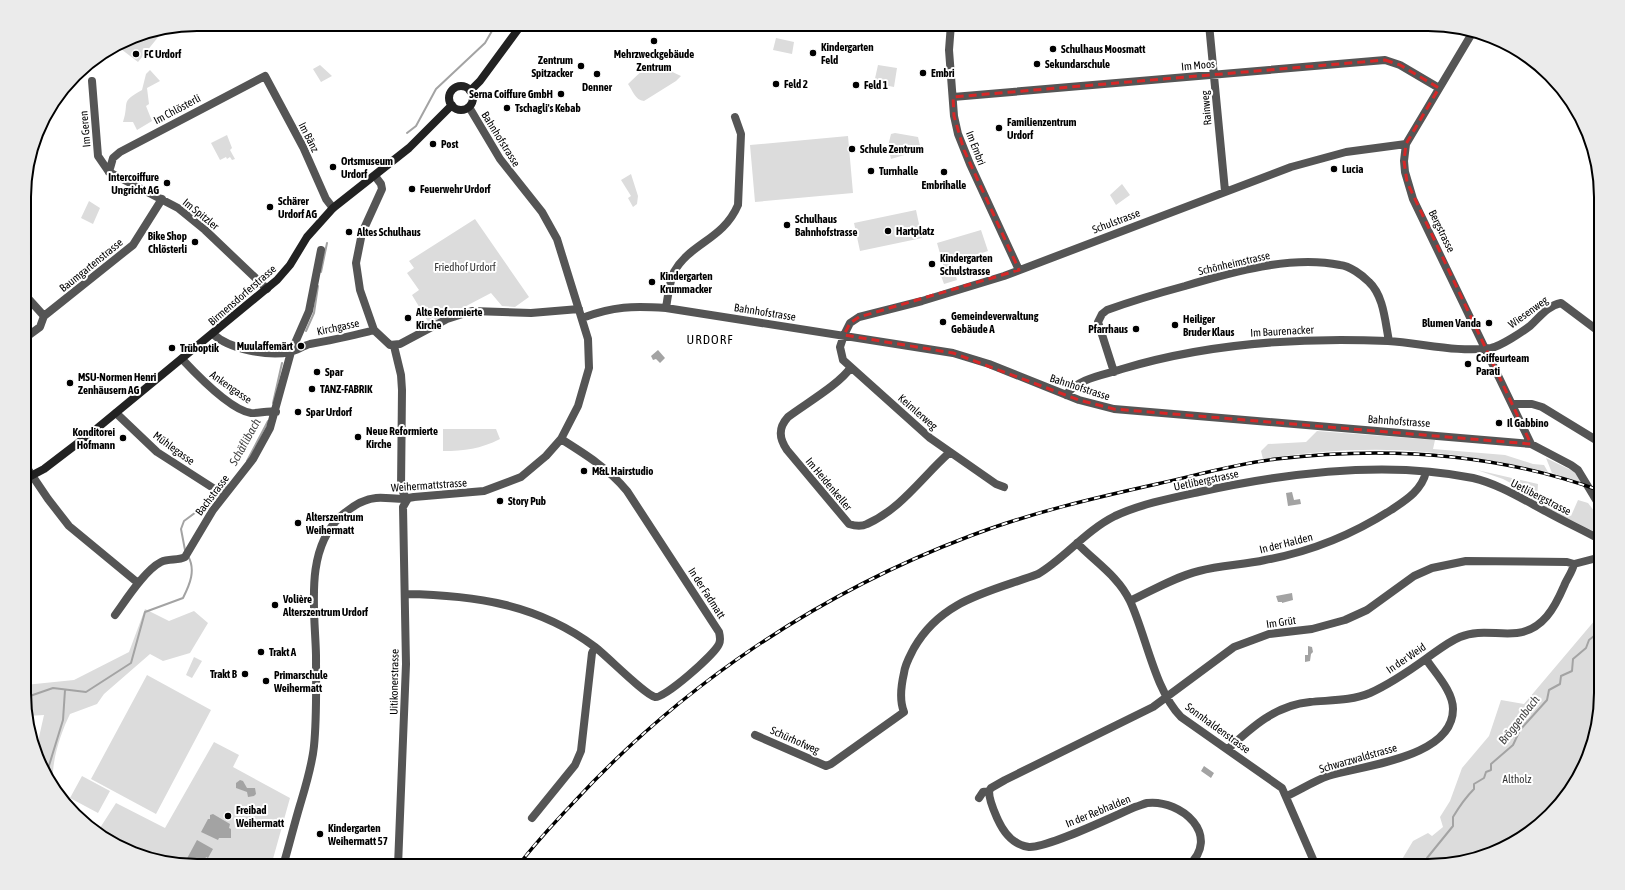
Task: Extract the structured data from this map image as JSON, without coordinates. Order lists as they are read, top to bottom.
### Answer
{
  "streets": {
    "main road": ["Birmensdorferstrasse"],
    "street": [
      "Im Moos",
      "Rainweg",
      "Im Chlösterli",
      "Im Geren",
      "Im Bänz",
      "Bahnhofstrasse",
      "Im Embri",
      "Im Spitzler",
      "Schulstrasse",
      "Bergstrasse",
      "Schönheimstrasse",
      "Baumgartenstrasse",
      "Wiesenweg",
      "Kirchgasse",
      "Im Baurenacker",
      "Ankengasse",
      "Keimlerweg",
      "Mühlegasse",
      "Uetlibergstrasse",
      "Im Heidenkeller",
      "Weihermattstrasse",
      "Bachstrasse",
      "In der Halden",
      "In der Fadmatt",
      "Im Grüt",
      "In der Weid",
      "Uitikonerstrasse",
      "Sonnhaldenstrasse",
      "Schürhofweg",
      "Schwarzwaldstrasse",
      "In der Rebhalden"
    ]
  },
  "crossings": [
    ["Im Moos", "Rainweg"],
    ["Im Moos", "Im Embri"],
    ["Im Moos", "Bergstrasse"],
    ["Rainweg", "Schulstrasse"],
    ["Im Chlösterli", "Im Geren"],
    ["Im Chlösterli", "Im Bänz"],
    ["Im Chlösterli", "Im Spitzler"],
    ["Im Geren", "Im Spitzler"],
    ["Im Bänz", "Birmensdorferstrasse"],
    ["Bahnhofstrasse", "Schulstrasse"],
    ["Bahnhofstrasse", "Bergstrasse"],
    ["Bahnhofstrasse", "Birmensdorferstrasse"],
    ["Bahnhofstrasse", "Im Baurenacker"],
    ["Bahnhofstrasse", "Keimlerweg"],
    ["Bahnhofstrasse", "Weihermattstrasse"],
    ["Im Embri", "Schulstrasse"],
    ["Im Spitzler", "Baumgartenstrasse"],
    ["Im Spitzler", "Birmensdorferstrasse"],
    ["Schulstrasse", "Bergstrasse"],
    ["Schulstrasse", "Keimlerweg"],
    ["Bergstrasse", "Wiesenweg"],
    ["Bergstrasse", "Im Baurenacker"],
    ["Schönheimstrasse", "Im Baurenacker"],
    ["Birmensdorferstrasse", "Kirchgasse"],
    ["Birmensdorferstrasse", "Ankengasse"],
    ["Birmensdorferstrasse", "Mühlegasse"],
    ["Wiesenweg", "Im Baurenacker"],
    ["Kirchgasse", "Bachstrasse"],
    ["Ankengasse", "Bachstrasse"],
    ["Keimlerweg", "Im Heidenkeller"],
    ["Mühlegasse", "Bachstrasse"],
    ["Uetlibergstrasse", "In der Halden"],
    ["Uetlibergstrasse", "Sonnhaldenstrasse"],
    ["Uetlibergstrasse", "Schürhofweg"],
    ["Weihermattstrasse", "In der Fadmatt"],
    ["Weihermattstrasse", "Uitikonerstrasse"],
    ["In der Halden", "Sonnhaldenstrasse"],
    ["In der Fadmatt", "Uitikonerstrasse"],
    ["Im Grüt", "In der Weid"],
    ["Im Grüt", "Sonnhaldenstrasse"],
    ["Im Grüt", "In der Rebhalden"],
    ["In der Weid", "Sonnhaldenstrasse"],
    ["In der Weid", "Schwarzwaldstrasse"],
    ["Sonnhaldenstrasse", "Schwarzwaldstrasse"]
  ],
  "districts": ["URDORF"],
  "water": ["Schäflibach", "Bröggenbach"],
  "parks": ["Friedhof Urdorf", "Altholz"],
  "places": [
    "Mehrzweckgebäude Zentrum",
    "Schulhaus Moosmatt",
    "Kindergarten Feld",
    "FC Urdorf",
    "Sekundarschule",
    "Zentrum Spitzacker",
    "Embri",
    "Denner",
    "Feld 2",
    "Feld 1",
    "Serna Coiffure GmbH",
    "Tschagli's Kebab",
    "Familienzentrum Urdorf",
    "Post",
    "Schule Zentrum",
    "Ortsmuseum Urdorf",
    "Lucia",
    "Turnhalle",
    "Embrihalle",
    "Intercoiffure Ungricht AG",
    "Feuerwehr Urdorf",
    "Schärer Urdorf AG",
    "Schulhaus Bahnhofstrasse",
    "Hartplatz",
    "Altes Schulhaus",
    "Bike Shop Chlösterli",
    "Kindergarten Schulstrasse",
    "Kindergarten Krummacker",
    "Alte Reformierte Kirche",
    "Gemeindeverwaltung Gebäude A",
    "Blumen Vanda",
    "Heiliger Bruder Klaus",
    "Pfarrhaus",
    "Muulaffemärt",
    "Trüboptik",
    "Coiffeurteam Parati",
    "Spar",
    "MSU-Normen Henri Zenhäusern AG",
    "TANZ-FABRIK",
    "Spar Urdorf",
    "Il Gabbino",
    "Neue Reformierte Kirche",
    "Konditorei Hofmann",
    "M&L Hairstudio",
    "Story Pub",
    "Alterszentrum Weihermatt",
    "Volière Alterszentrum Urdorf",
    "Trakt A",
    "Trakt B",
    "Primarschule Weihermatt",
    "Freibad Weihermatt",
    "Kindergarten Weihermatt 57"
  ]
}
